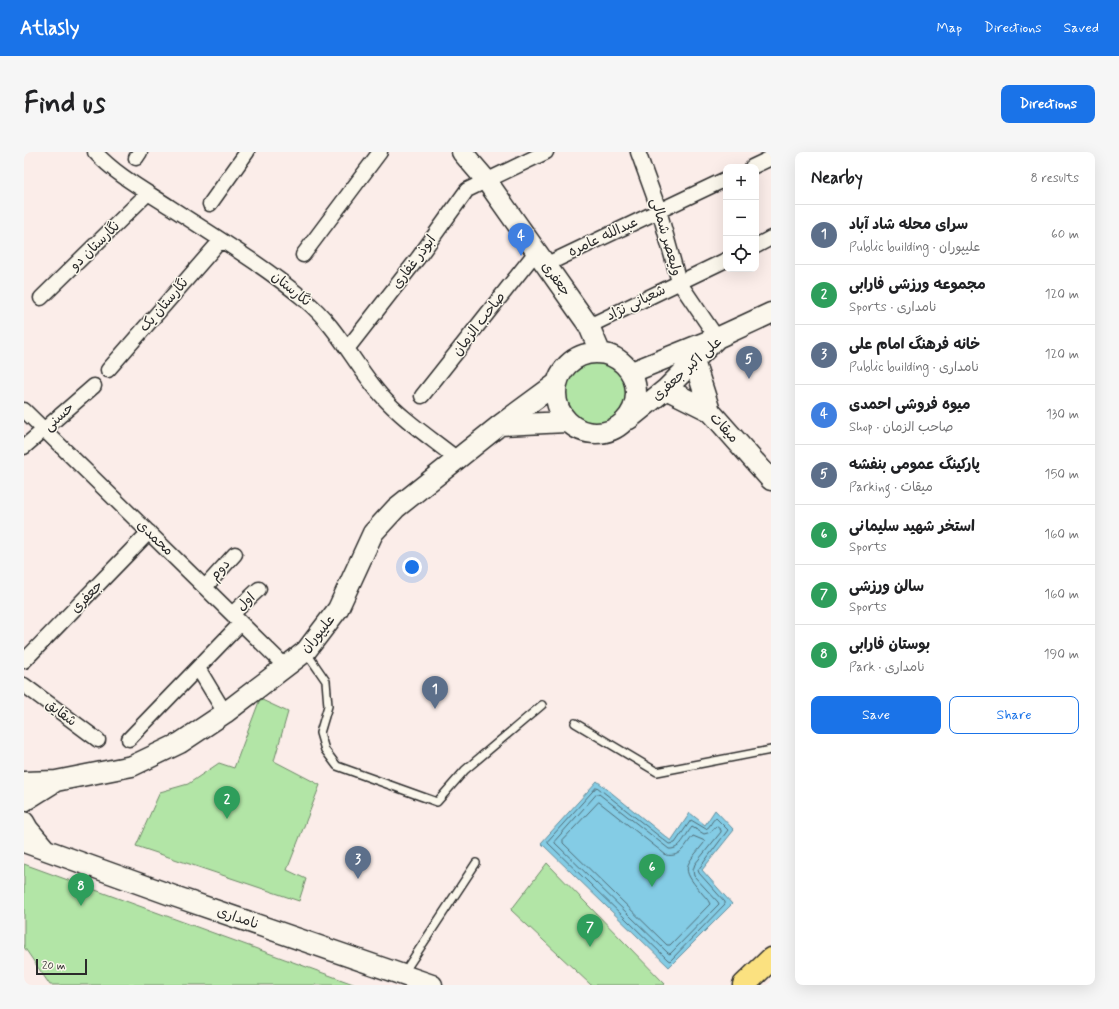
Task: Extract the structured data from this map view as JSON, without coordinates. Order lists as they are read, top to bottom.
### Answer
{
  "streets": {
    "street": [
      "عبدالله عامره",
      "ولیعصر شمالی",
      "نگارستان دو",
      "ابوذر غفاری",
      "جعفری",
      "نگارستان",
      "شعبانی نژاد",
      "نگارستان یک",
      "صاحب الزمان",
      "علی اکبر جعفری",
      "حسنی",
      "میقات",
      "محمدی",
      "دوم",
      "اول",
      "علیپوران",
      "شقایق",
      "نامداری"
    ]
  },
  "crossings": [
    ["عبدالله عامره", "ولیعصر شمالی"],
    ["عبدالله عامره", "جعفری"],
    ["عبدالله عامره", "صاحب الزمان"],
    ["ولیعصر شمالی", "شعبانی نژاد"],
    ["ولیعصر شمالی", "علی اکبر جعفری"],
    ["نگارستان دو", "نگارستان"],
    ["ابوذر غفاری", "جعفری"],
    ["ابوذر غفاری", "نگارستان"],
    ["جعفری", "شعبانی نژاد"],
    ["جعفری", "صاحب الزمان"],
    ["جعفری", "علی اکبر جعفری"],
    ["جعفری", "محمدی"],
    ["جعفری", "علیپوران"],
    ["نگارستان", "نگارستان یک"],
    ["نگارستان", "علیپوران"],
    ["علی اکبر جعفری", "میقات"],
    ["علی اکبر جعفری", "علیپوران"],
    ["حسنی", "محمدی"],
    ["محمدی", "دوم"],
    ["محمدی", "اول"],
    ["محمدی", "علیپوران"]
  ],
  "scale_bar": "20 m",
  "page": {
    "header": "Atlasly",
    "nav": ["Map", "Directions", "Saved"],
    "buttons": [
      "Directions",
      ["Save", "Share"]
    ],
    "title": "Find us",
    "heading": ["Nearby", "8 results"],
    "map_buttons": ["+", "−"],
    "list": [
      {
        "mark": "1",
        "name": "سرای محله شاد آباد",
        "note": "Public building · علیپوران",
        "value": "60 m"
      },
      {
        "mark": "2",
        "name": "مجموعه ورزشی فارابی",
        "note": "Sports · نامداری",
        "value": "120 m"
      },
      {
        "mark": "3",
        "name": "خانه فرهنگ امام علی",
        "note": "Public building · نامداری",
        "value": "120 m"
      },
      {
        "mark": "4",
        "name": "میوه فروشی احمدی",
        "note": "Shop · صاحب الزمان",
        "value": "130 m"
      },
      {
        "mark": "5",
        "name": "پارکینگ عمومی بنفشه",
        "note": "Parking · میقات",
        "value": "150 m"
      },
      {
        "mark": "6",
        "name": "استخر شهید سلیمانی",
        "note": "Sports",
        "value": "160 m"
      },
      {
        "mark": "7",
        "name": "سالن ورزشی",
        "note": "Sports",
        "value": "160 m"
      },
      {
        "mark": "8",
        "name": "بوستان فارابی",
        "note": "Park · نامداری",
        "value": "190 m"
      }
    ],
    "pins": [
      "4",
      "5",
      "1",
      "2",
      "3",
      "6",
      "8",
      "7"
    ],
    "scale": "20 m"
  }
}
